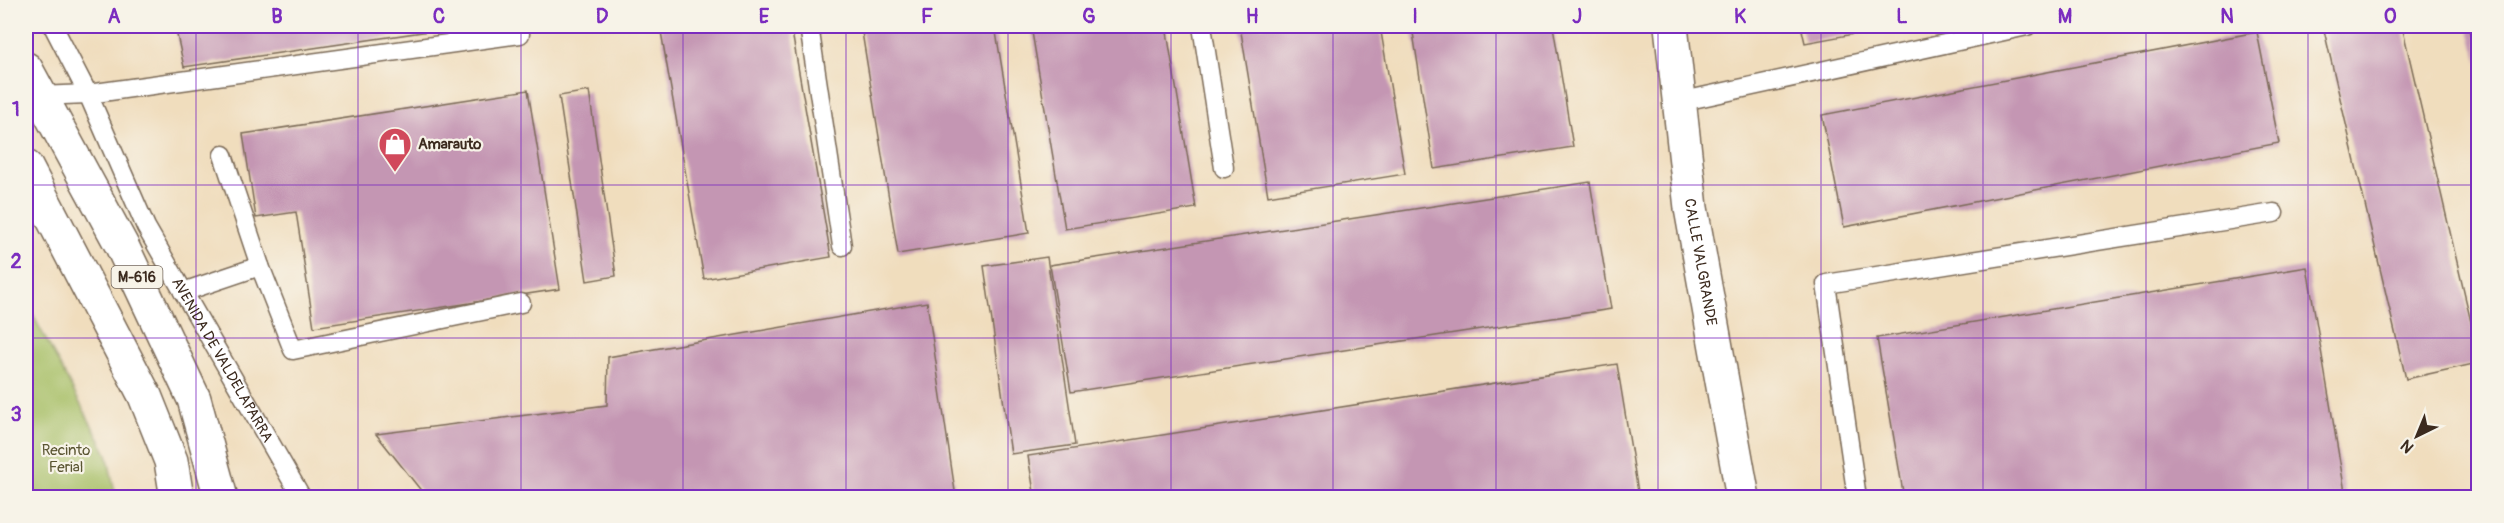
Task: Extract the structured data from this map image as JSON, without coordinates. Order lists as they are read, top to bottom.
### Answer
{
  "streets": {
    "main road": ["CALLE VALGRANDE", "M-616"],
    "lane": ["AVENIDA DE VALDELAPARRA"]
  },
  "parks": ["Recinto Ferial"],
  "places": {
    "shop": ["Amarauto"]
  },
  "north": "bottom left",
  "grid": {
    "columns": [
      "A",
      "B",
      "C",
      "D",
      "E",
      "F",
      "G",
      "H",
      "I",
      "J",
      "K",
      "L",
      "M",
      "N",
      "O"
    ],
    "rows": ["1", "2", "3"]
  }
}
